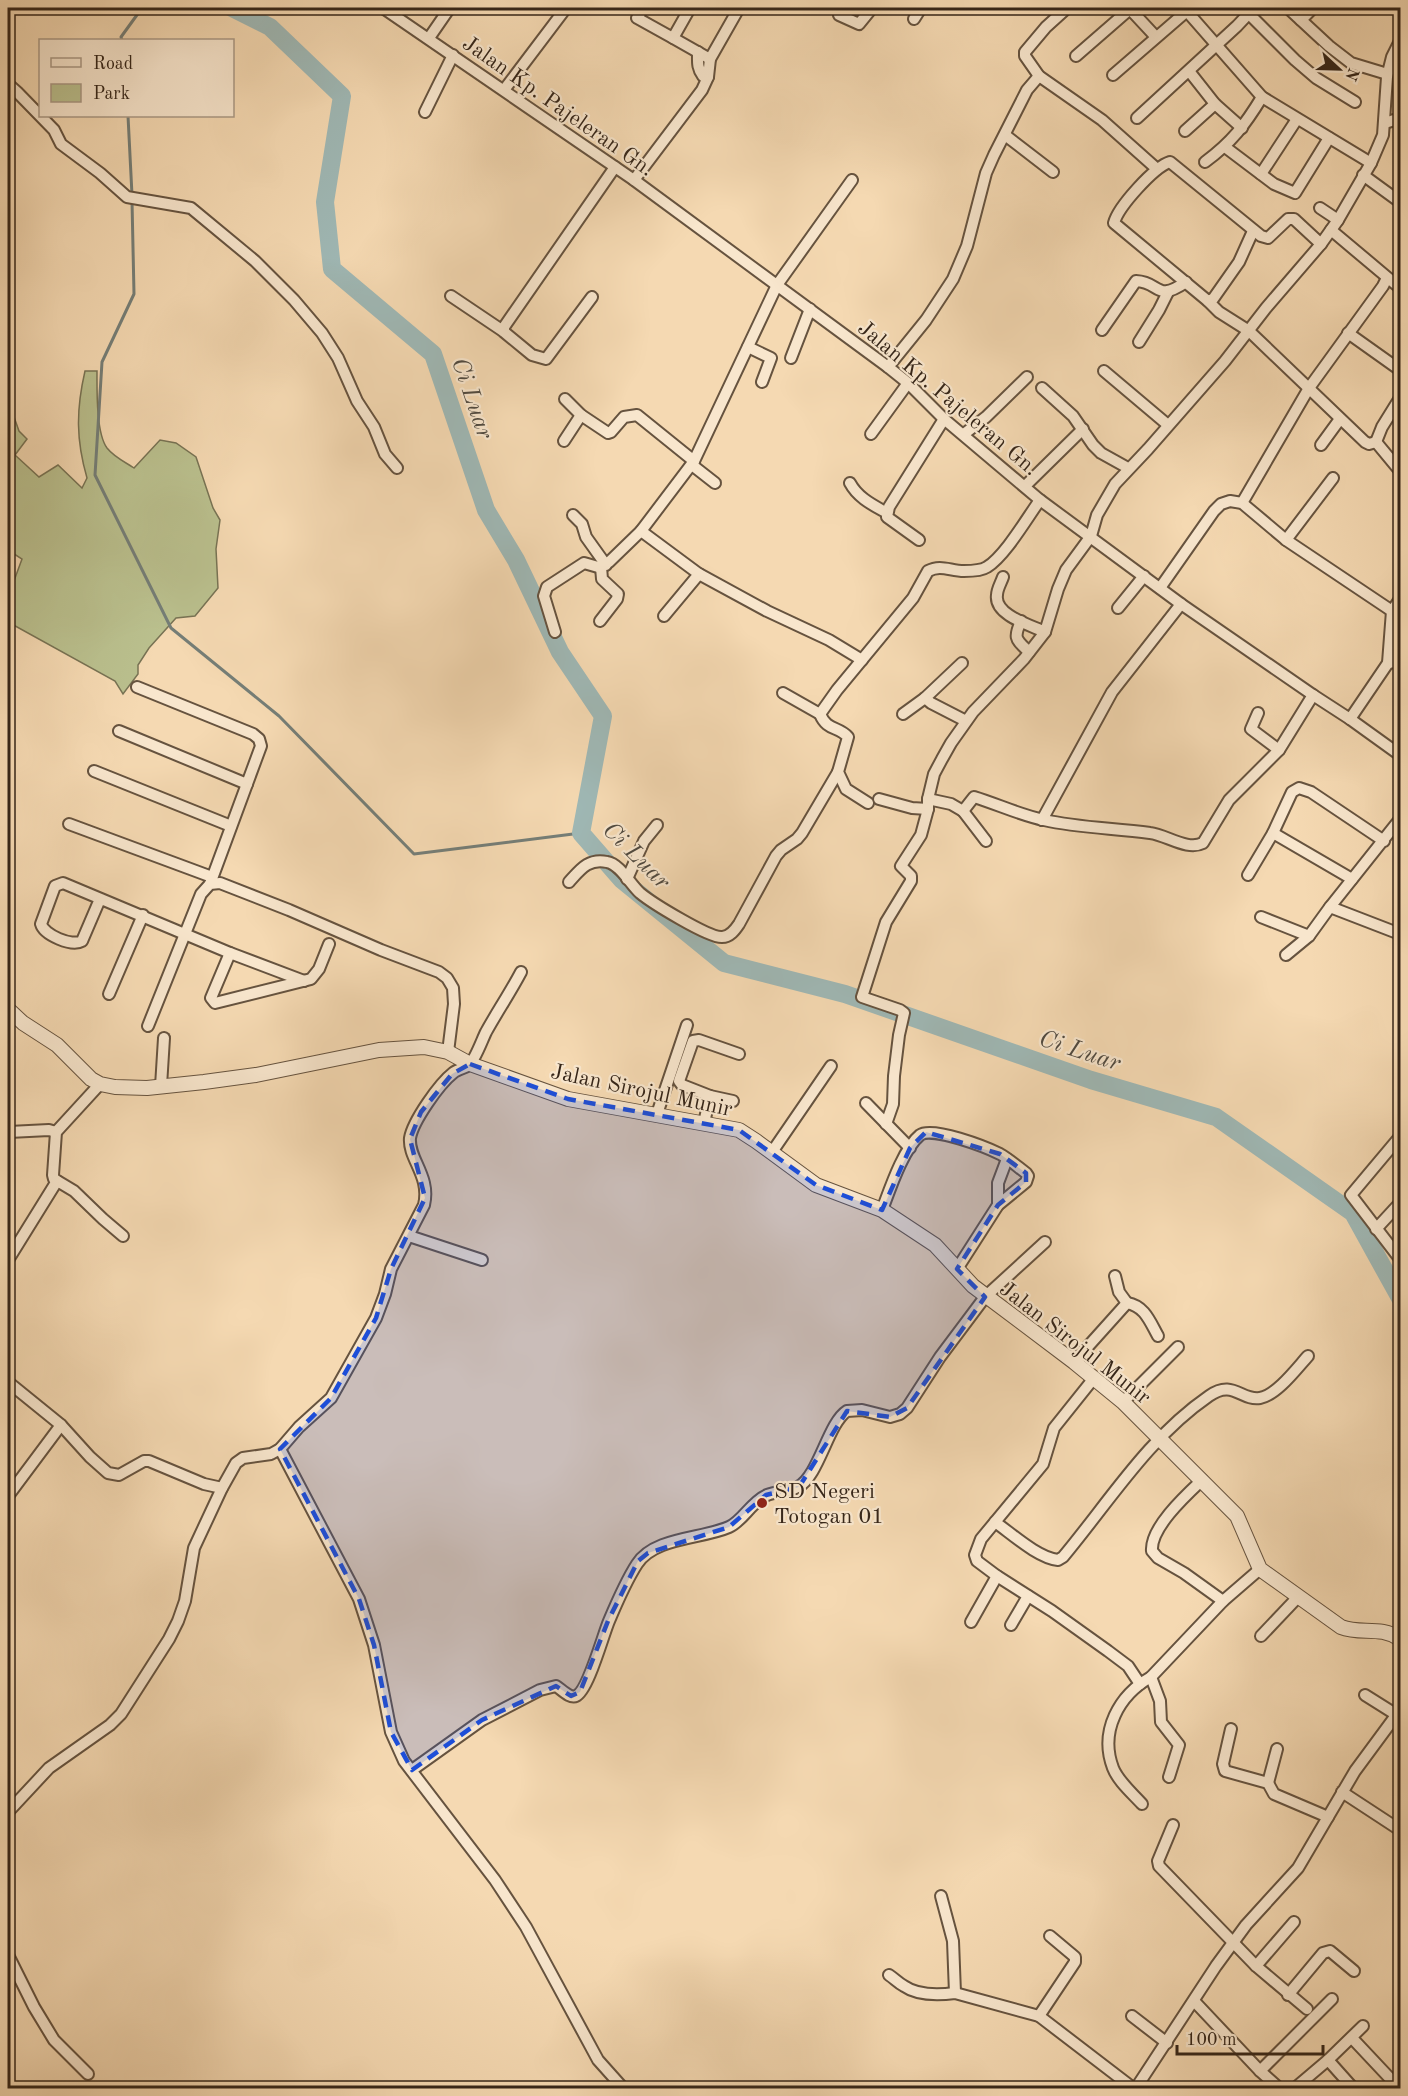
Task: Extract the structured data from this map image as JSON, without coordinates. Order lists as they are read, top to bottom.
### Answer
{
  "streets": {
    "street": ["Jalan Kp. Pajeleran Gn.", "Jalan Sirojul Munir"]
  },
  "water": ["Ci Luar"],
  "places": ["SD Negeri Totogan 01"],
  "legend": ["Road", "Park"],
  "scale_bar": "100 m",
  "north": "right"
}
